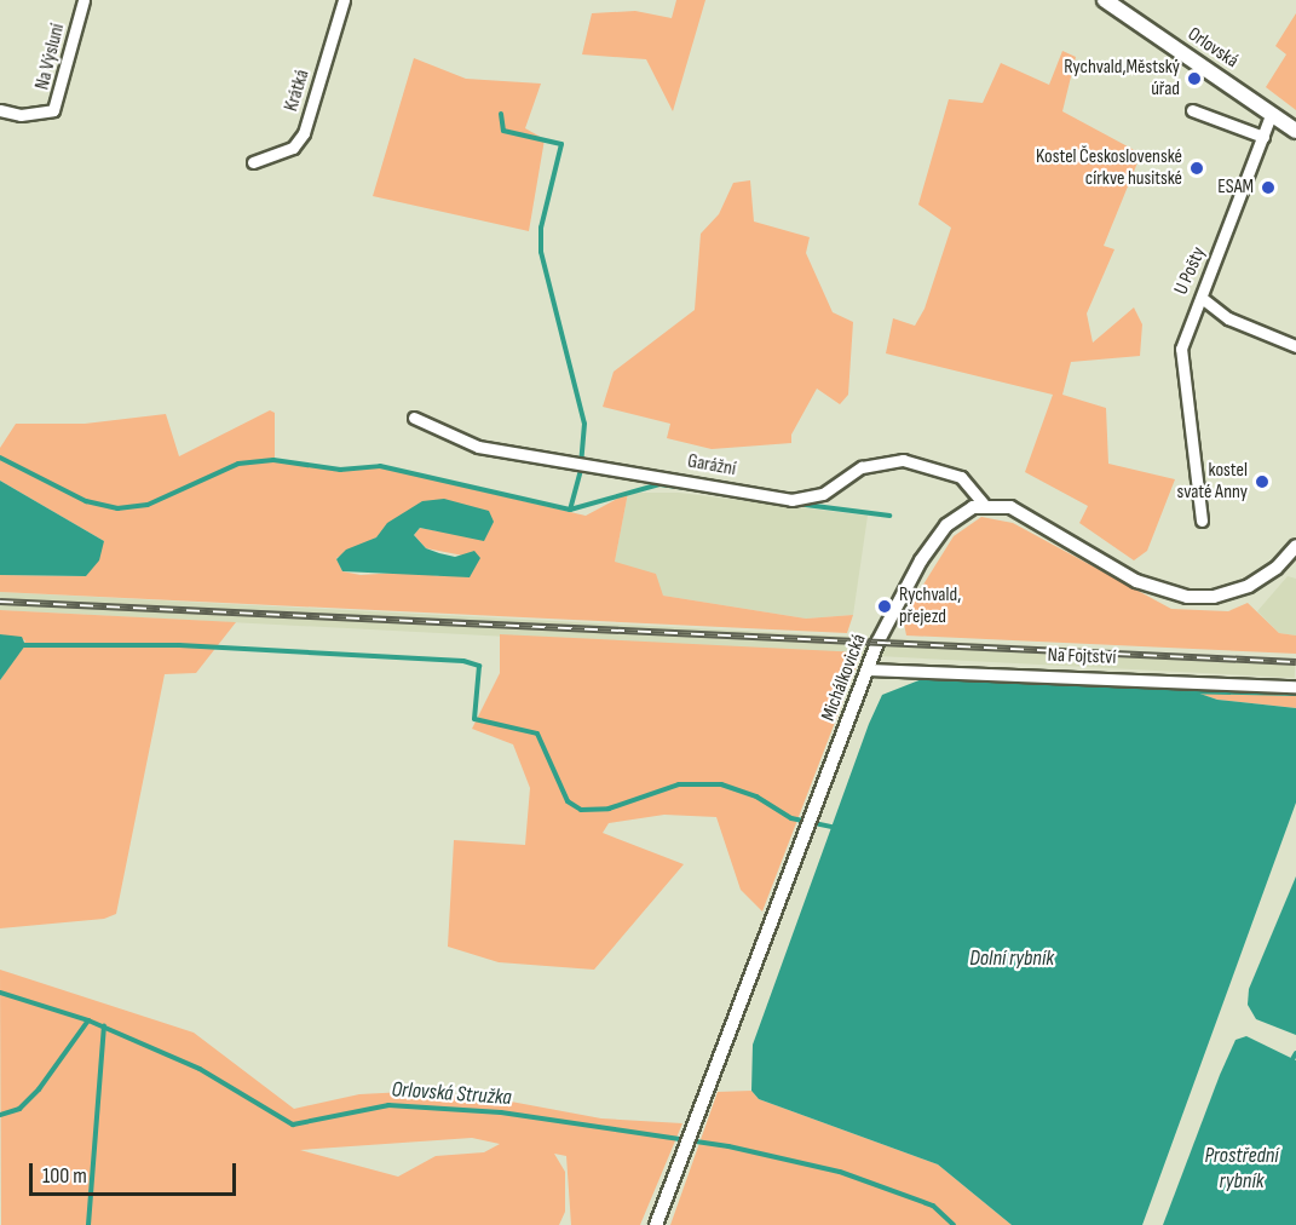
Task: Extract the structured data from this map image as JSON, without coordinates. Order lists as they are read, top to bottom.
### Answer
{
  "streets": {
    "main road": ["Orlovská"],
    "street": [
      "Na Výsluní",
      "Krátká",
      "U Pošty",
      "Garážní",
      "Na Fojtství",
      "Michálkovická"
    ]
  },
  "crossings": [
    ["Orlovská", "U Pošty"],
    ["Garážní", "Michálkovická"],
    ["Na Fojtství", "Michálkovická"]
  ],
  "water": ["Dolní rybník", "Orlovská Stružka", "Prostřední rybník"],
  "places": [
    "Rychvald,Městský úřad",
    "Kostel Československé církve husitské",
    "ESAM",
    "kostel svaté Anny",
    "Rychvald, přejezd"
  ],
  "scale_bar": "100 m"
}
